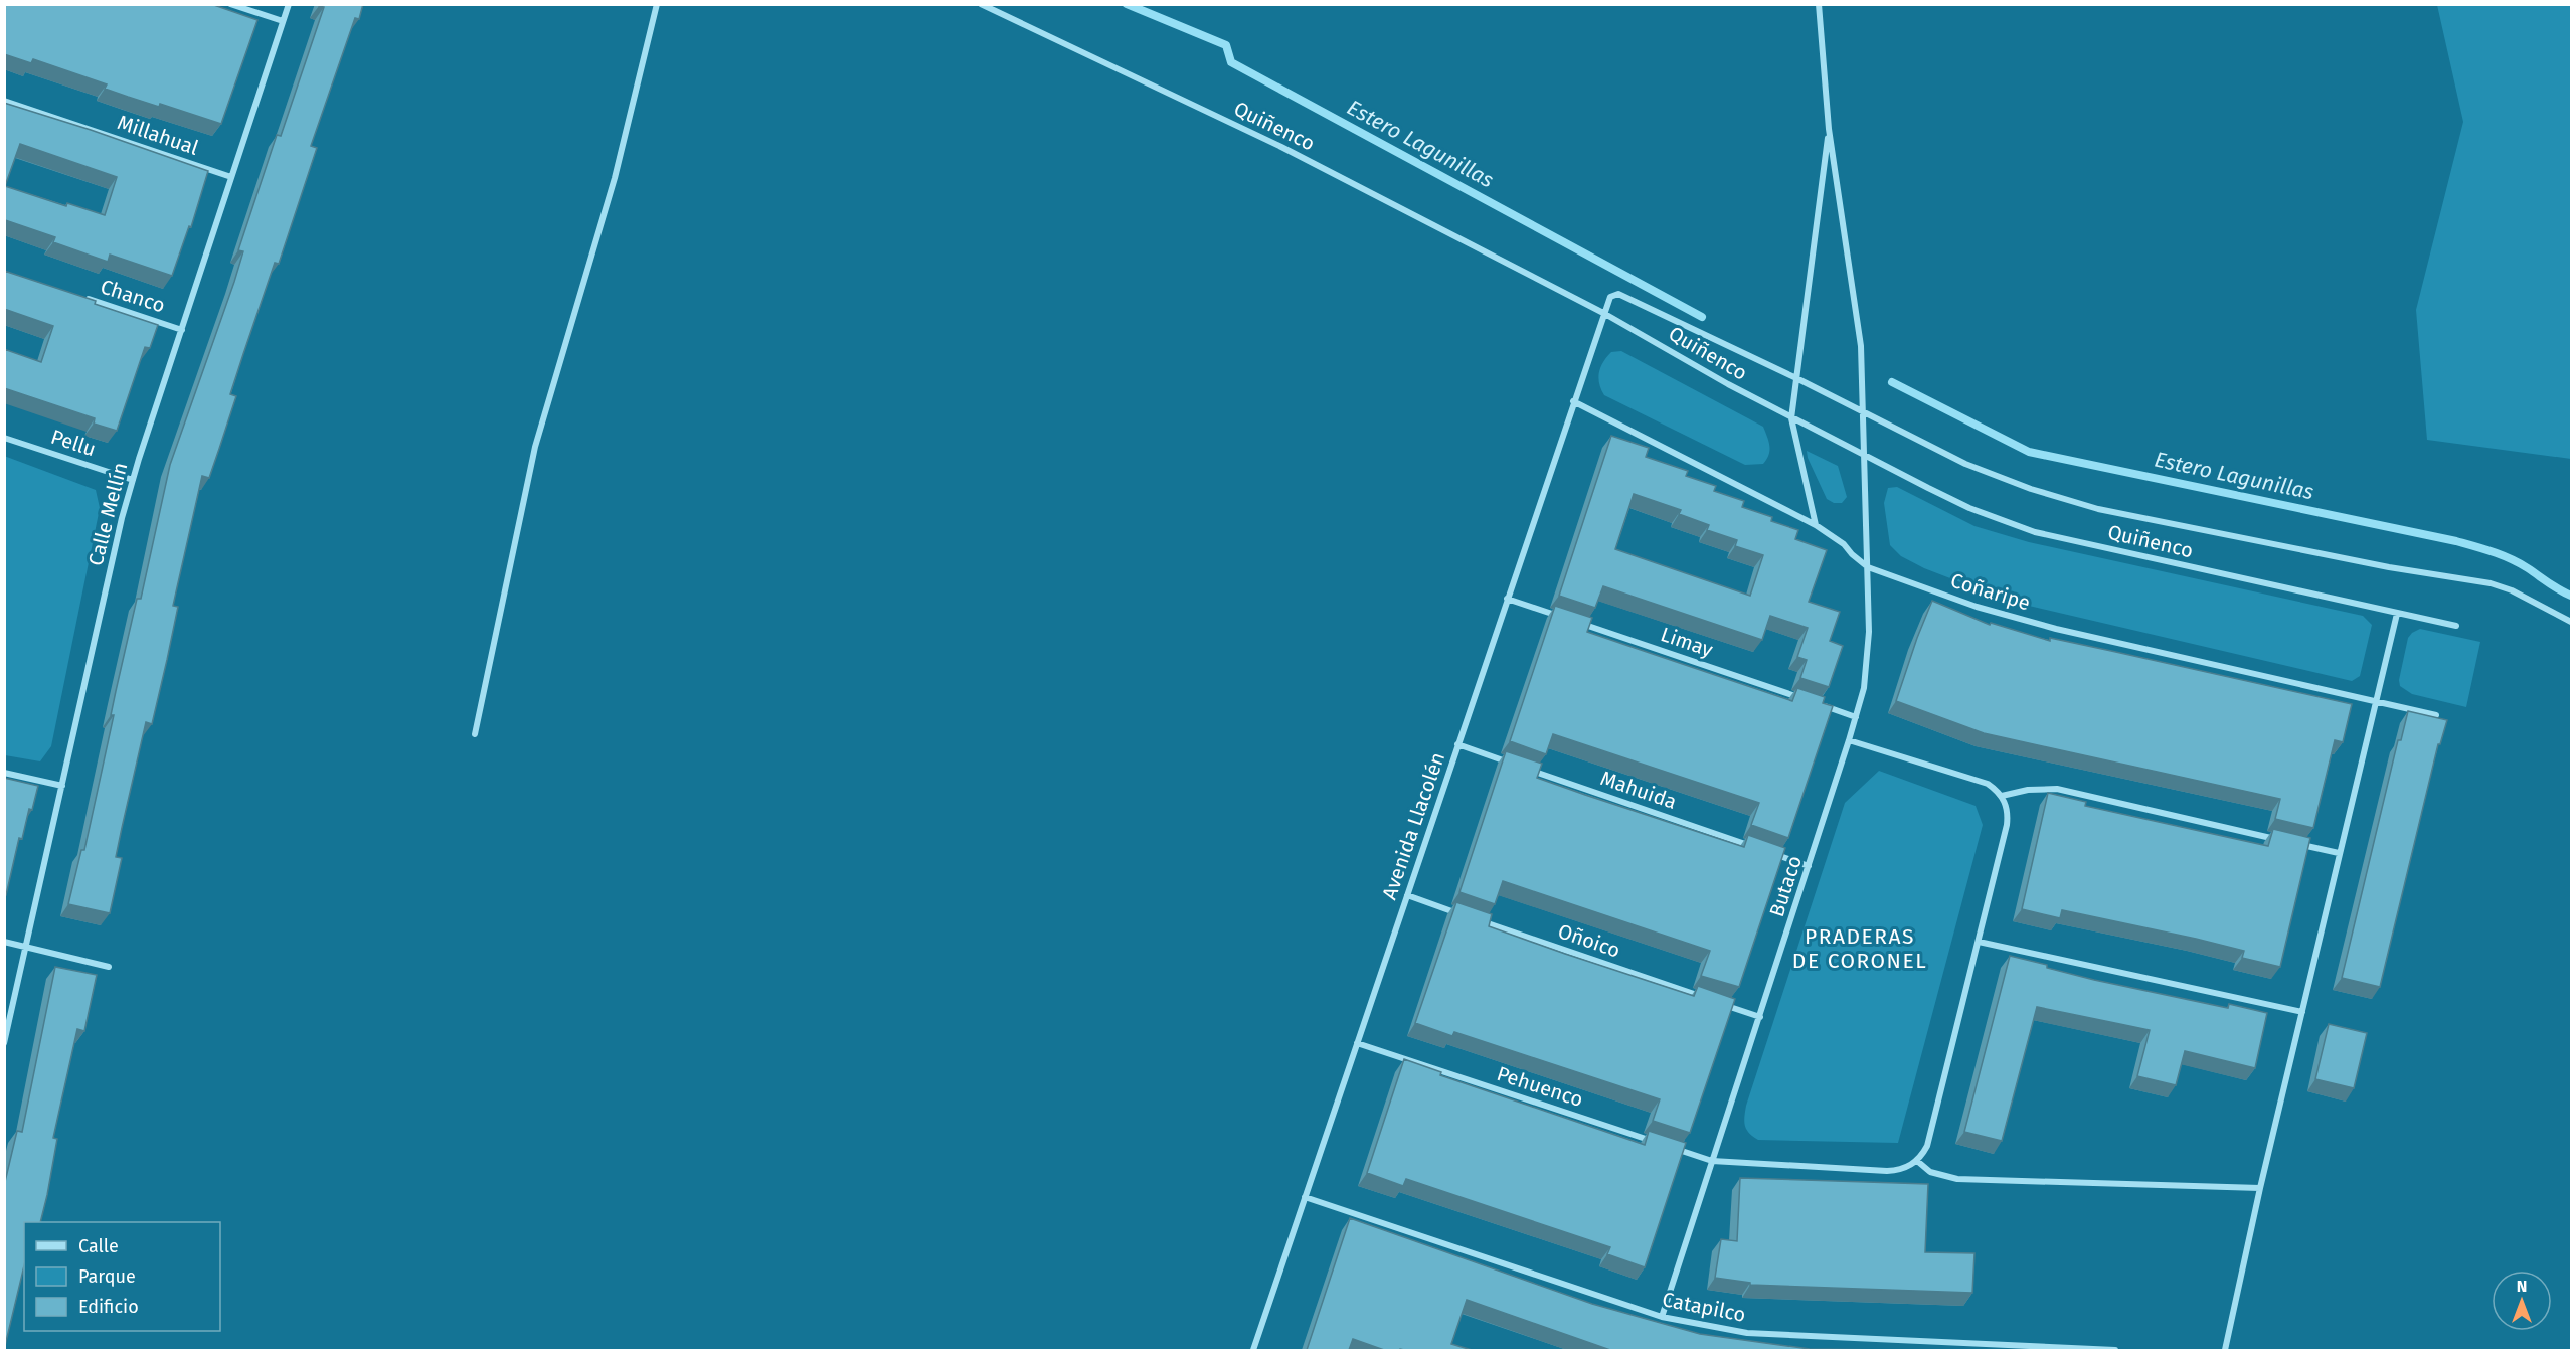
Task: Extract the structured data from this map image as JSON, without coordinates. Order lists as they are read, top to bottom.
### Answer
{
  "streets": {
    "street": [
      "Quiñenco",
      "Millahual",
      "Chanco",
      "Pellu",
      "Calle Mellín",
      "Coñaripe",
      "Limay",
      "Mahuida",
      "Avenida Llacolén",
      "Butaco",
      "Oñoico",
      "Pehuenco",
      "Catapilco"
    ]
  },
  "crossings": [
    ["Quiñenco", "Avenida Llacolén"],
    ["Quiñenco", "Butaco"],
    ["Millahual", "Calle Mellín"],
    ["Chanco", "Calle Mellín"],
    ["Pellu", "Calle Mellín"],
    ["Coñaripe", "Avenida Llacolén"],
    ["Coñaripe", "Butaco"],
    ["Avenida Llacolén", "Pehuenco"],
    ["Avenida Llacolén", "Catapilco"],
    ["Butaco", "Catapilco"]
  ],
  "districts": ["PRADERAS DE CORONEL"],
  "water": ["Estero Lagunillas"],
  "legend": ["Calle", "Parque", "Edificio"],
  "north": "top"
}
